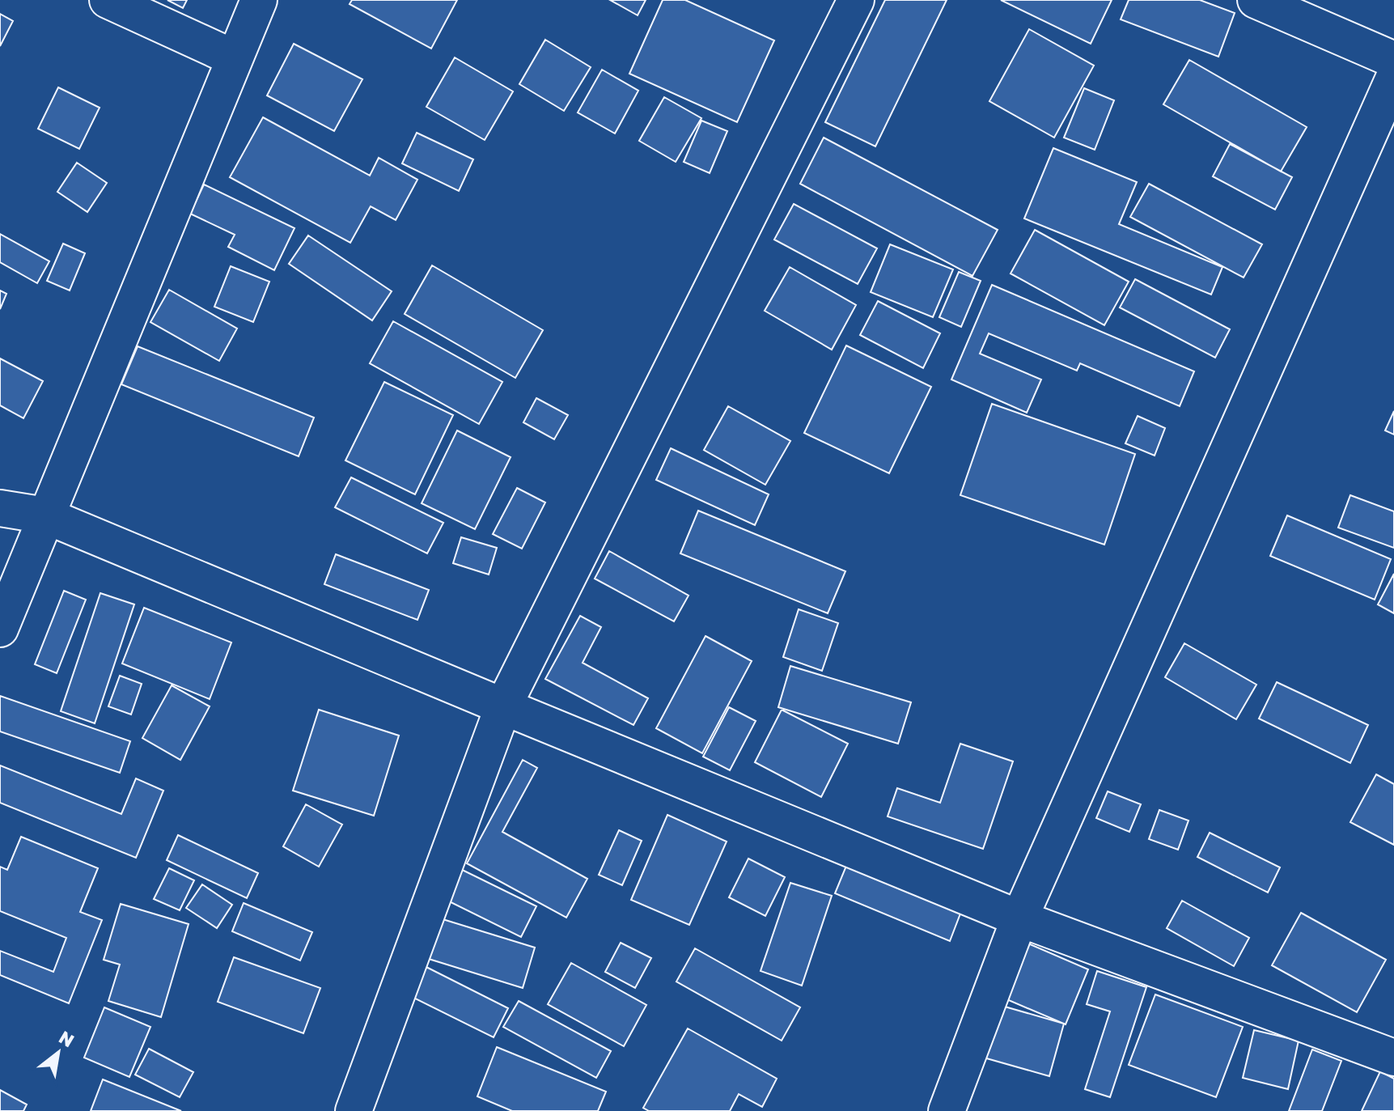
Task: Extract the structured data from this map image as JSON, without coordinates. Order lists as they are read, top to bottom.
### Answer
{
  "north": "top right"
}
